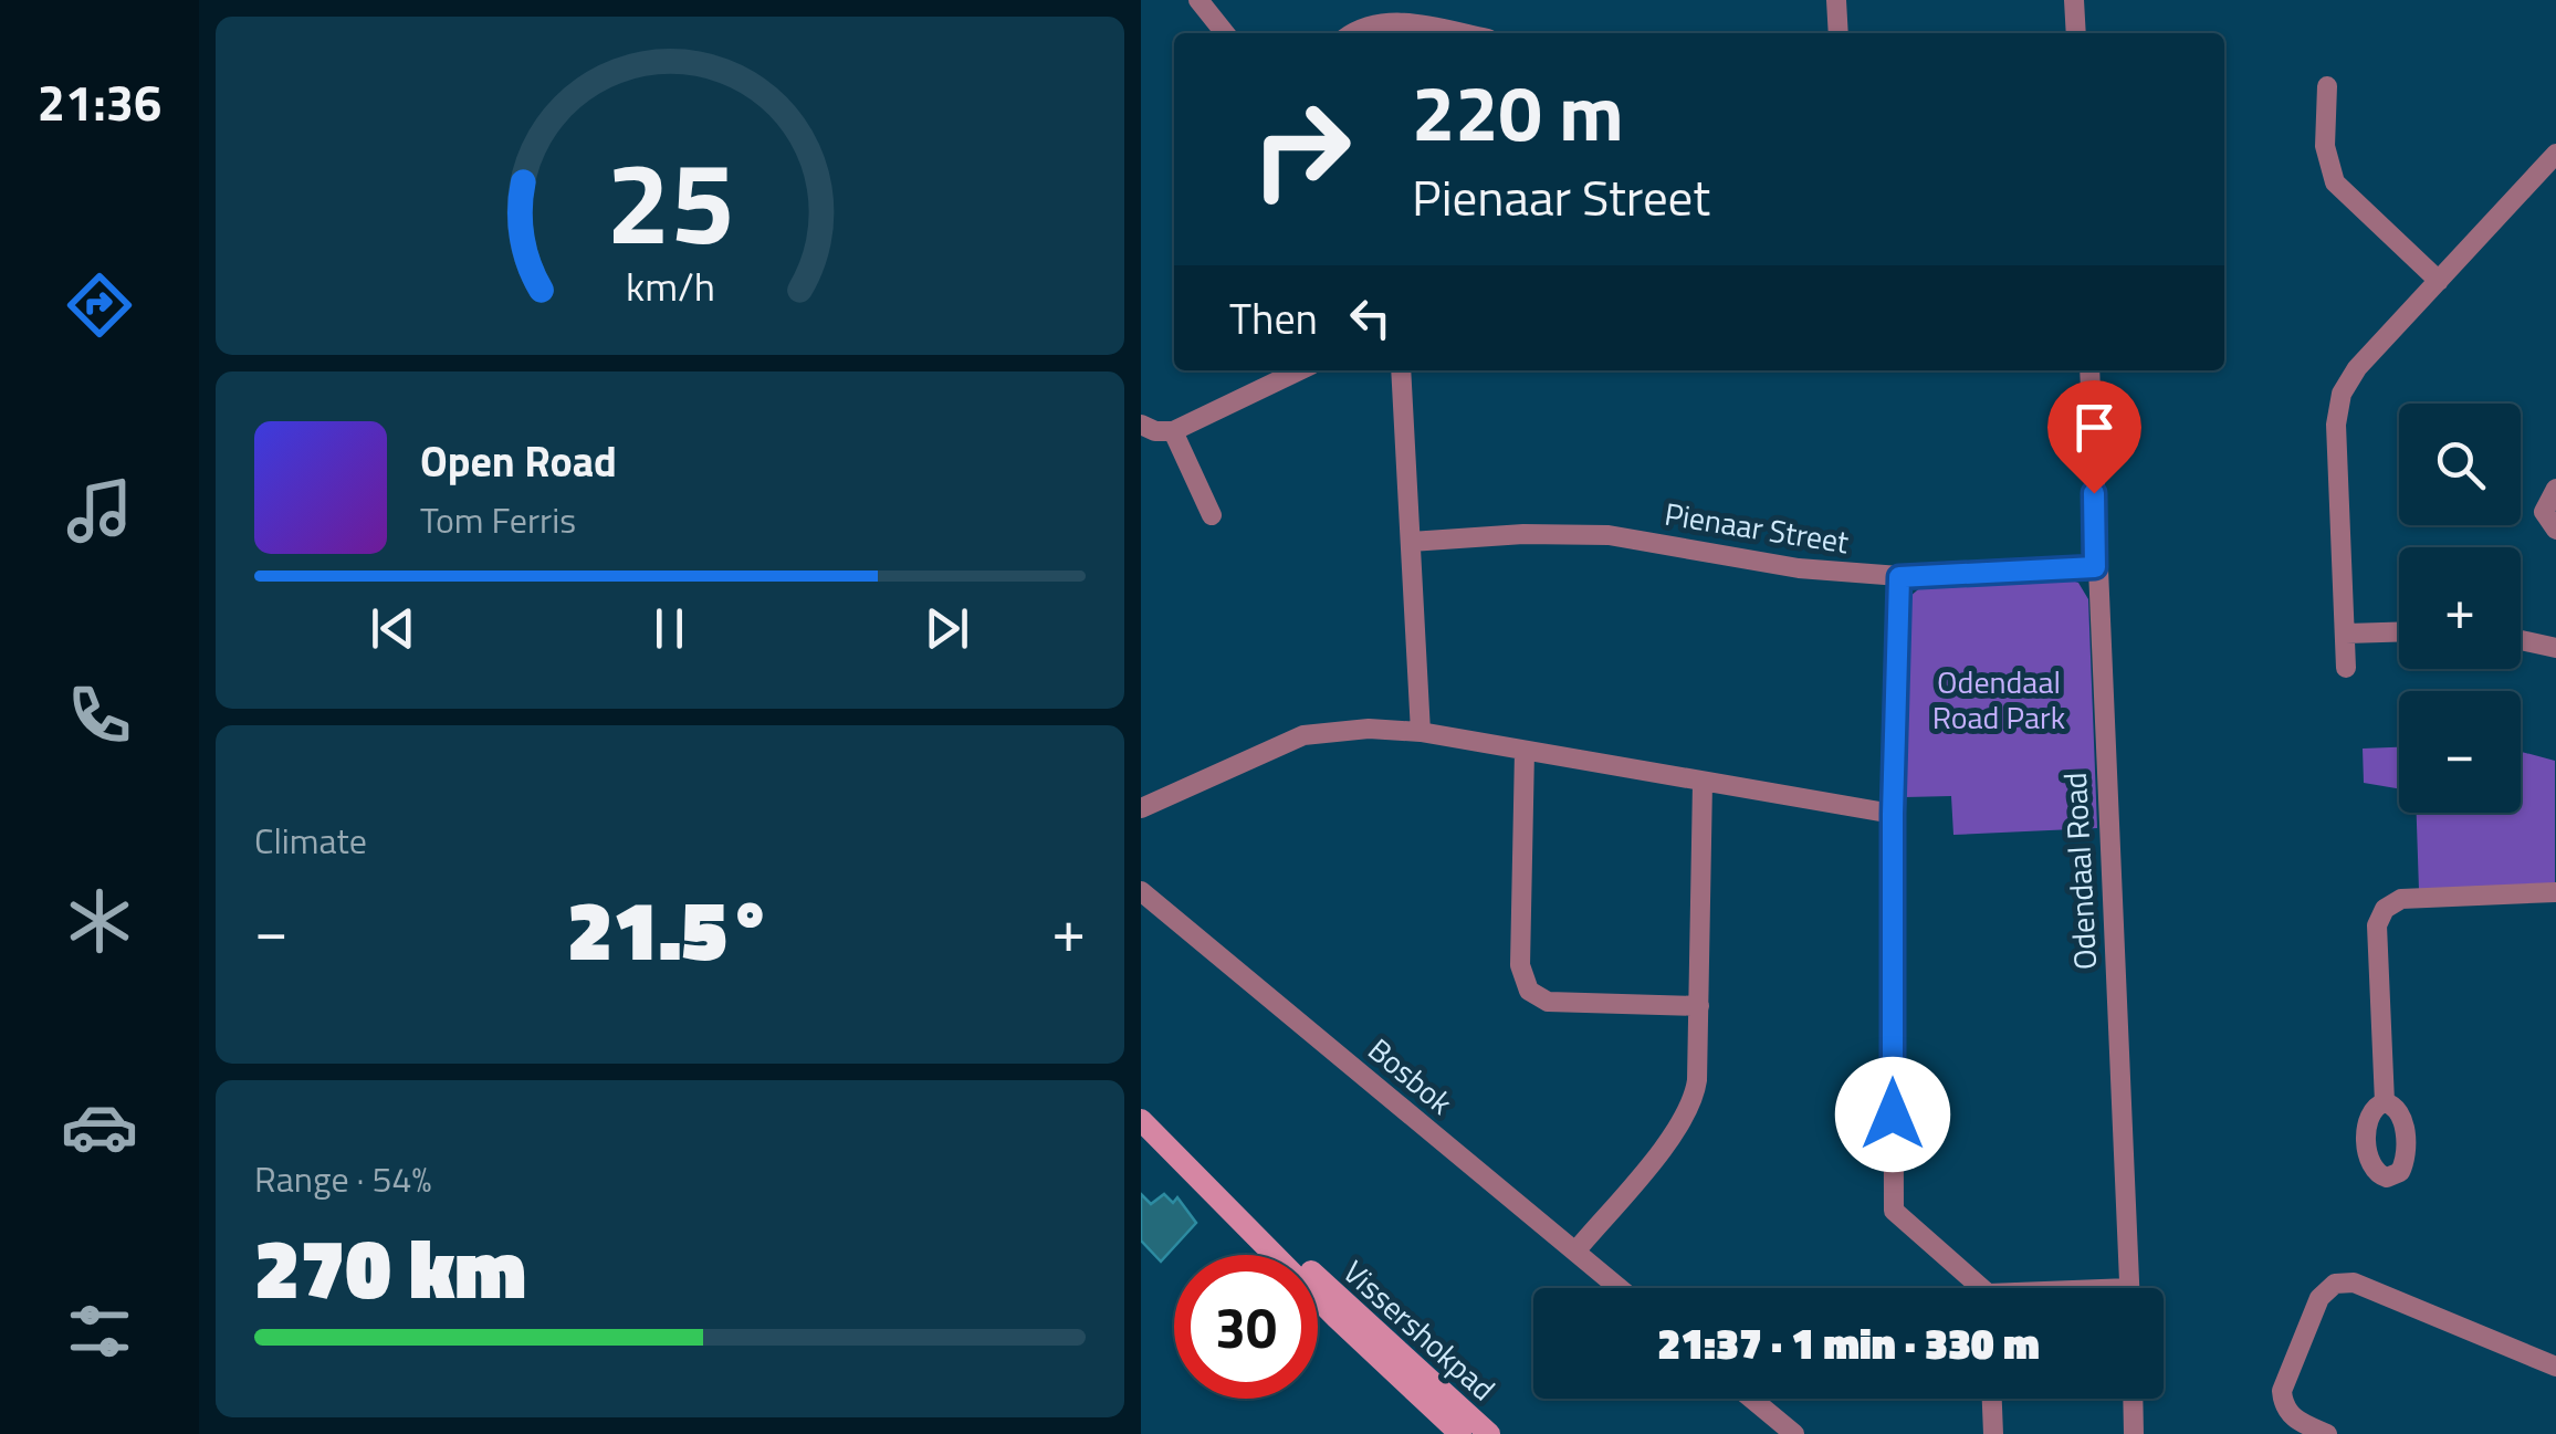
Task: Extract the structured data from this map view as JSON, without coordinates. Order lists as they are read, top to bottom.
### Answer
{
  "streets": {
    "main road": ["Vissershokpad"],
    "street": ["Pienaar Street", "Odendaal Road", "Bosbok"]
  },
  "crossings": [
    ["Pienaar Street", "Odendaal Road"]
  ],
  "parks": ["Odendaal Road Park"],
  "page": {
    "tabs": "21:36",
    "turn": ["220 m", "Pienaar Street"],
    "then": "Then",
    "map_buttons": ["+", "−"],
    "song": ["Open Road", "Tom Ferris"],
    "tile": [
      "Climate",
      ["Range · 54%", "270 km"]
    ],
    "heat": ["−", "21.5°", "+"],
    "limit": "30",
    "trip": "21:37 · 1 min · 330 m",
    "gauge": ["25", "km/h"]
  }
}
